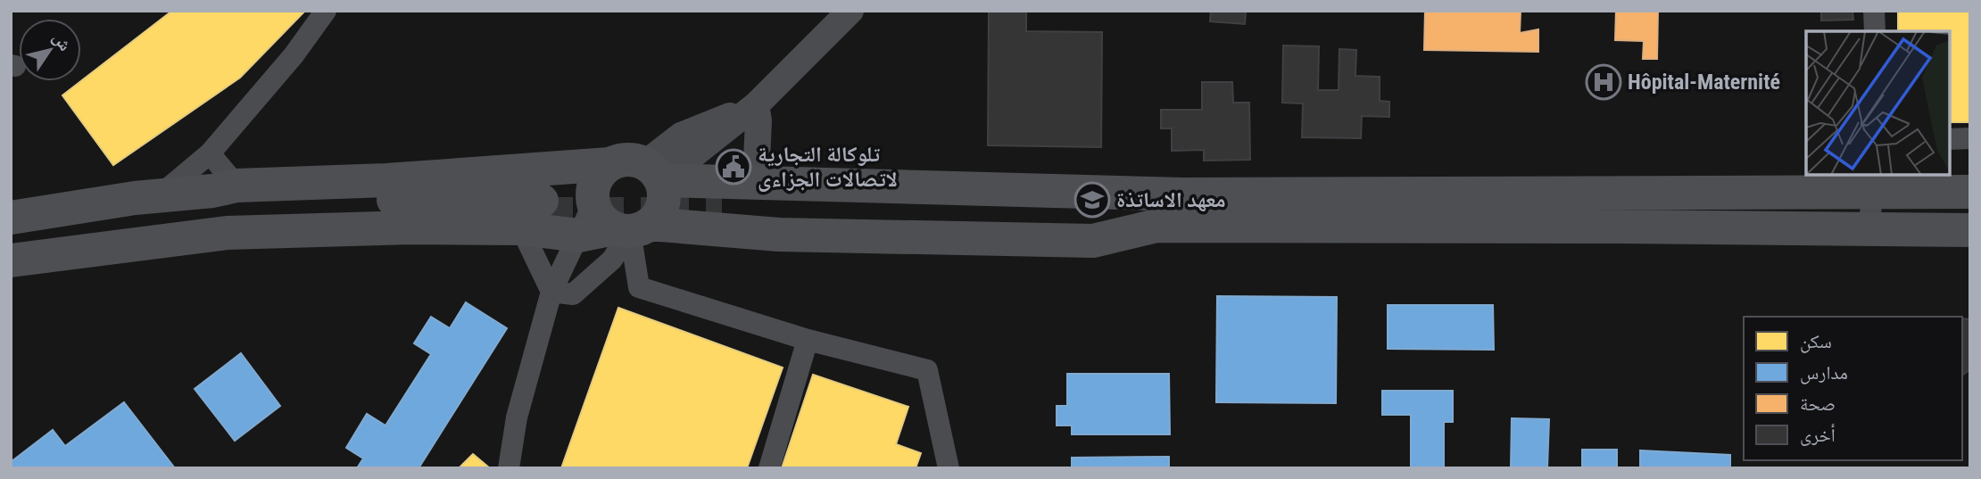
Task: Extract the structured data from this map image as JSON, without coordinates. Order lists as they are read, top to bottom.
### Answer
{
  "places": {
    "hospital": ["Hôpital-Maternité"],
    "public building": ["تلوكالة التجارية لاتصالات الجزاءى"],
    "school or university": ["معهد الاساتذة"]
  },
  "legend": [
    "سكن",
    "مدارس",
    "صحة",
    "أخرى"
  ],
  "north": "top right"
}
